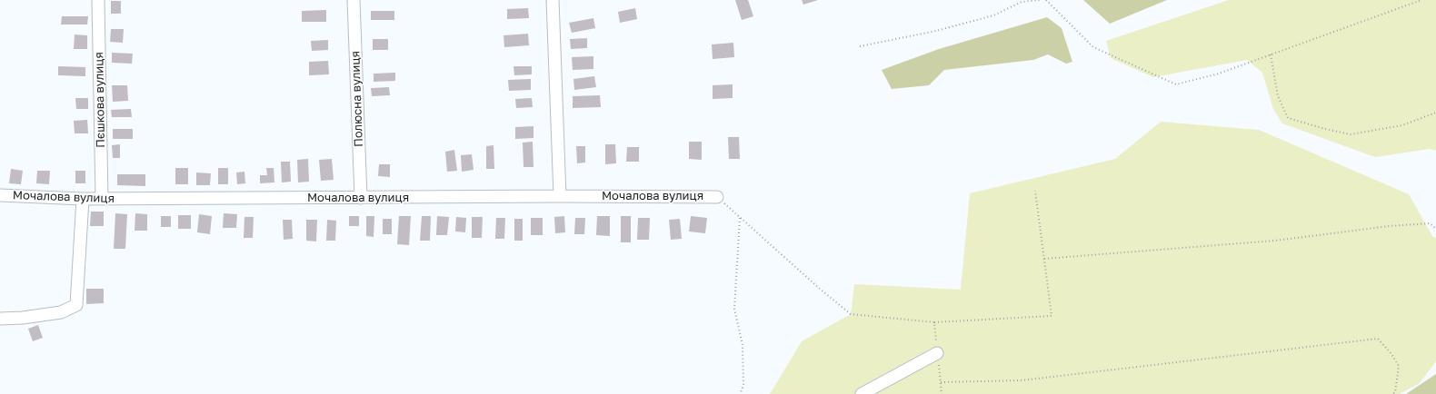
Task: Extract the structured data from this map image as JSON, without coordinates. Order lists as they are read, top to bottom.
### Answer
{
  "streets": {
    "street": ["Полюсна вулиця", "Пєшкова вулиця", "Мочалова вулиця"]
  },
  "crossings": [
    ["Полюсна вулиця", "Мочалова вулиця"],
    ["Пєшкова вулиця", "Мочалова вулиця"]
  ]
}
